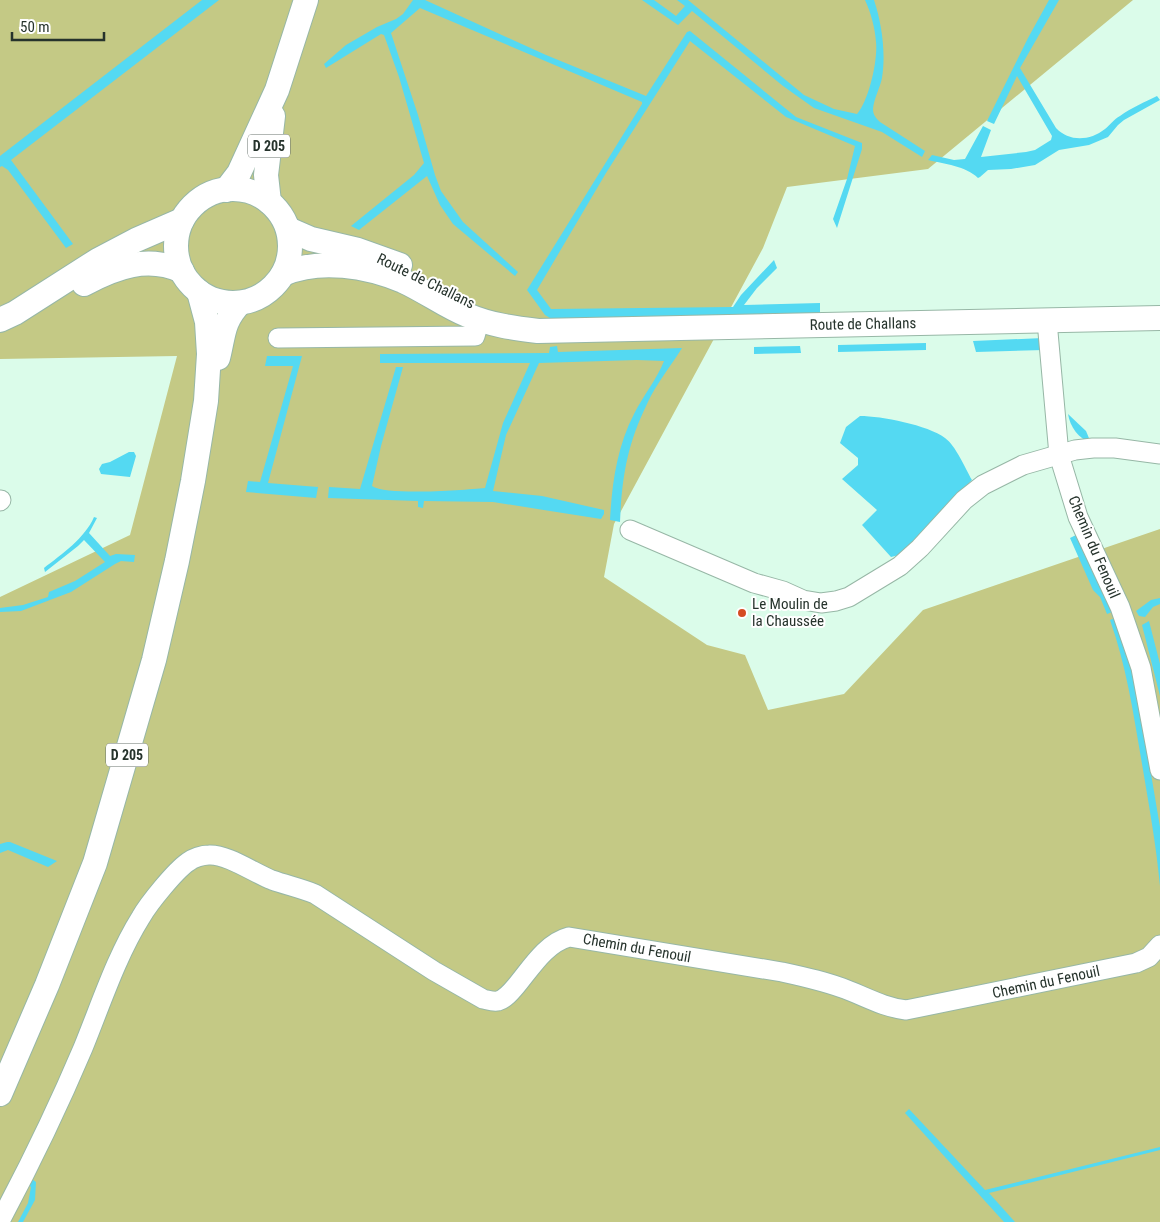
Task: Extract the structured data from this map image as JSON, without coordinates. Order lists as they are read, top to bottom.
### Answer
{
  "streets": {
    "main road": ["D 205", "Route de Challans"],
    "street": ["Chemin du Fenouil"]
  },
  "crossings": [
    ["D 205", "Route de Challans"],
    ["Route de Challans", "Chemin du Fenouil"]
  ],
  "places": ["Le Moulin de la Chaussée"],
  "scale_bar": "50 m"
}
